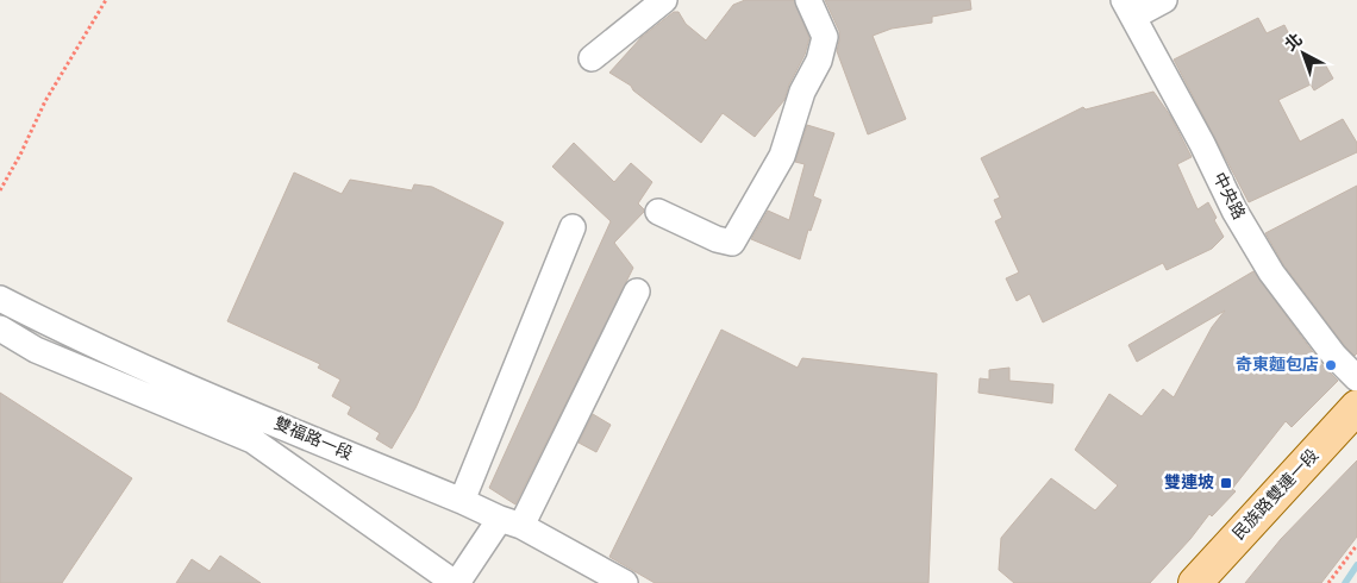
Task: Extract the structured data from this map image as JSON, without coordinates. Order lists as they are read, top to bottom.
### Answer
{
  "streets": {
    "main road": ["民族路雙連一段"],
    "street": ["中央路", "雙福路一段"]
  },
  "places": {
    "other": ["奇東麵包店"],
    "transit": ["雙連坡"]
  },
  "north": "top left"
}
